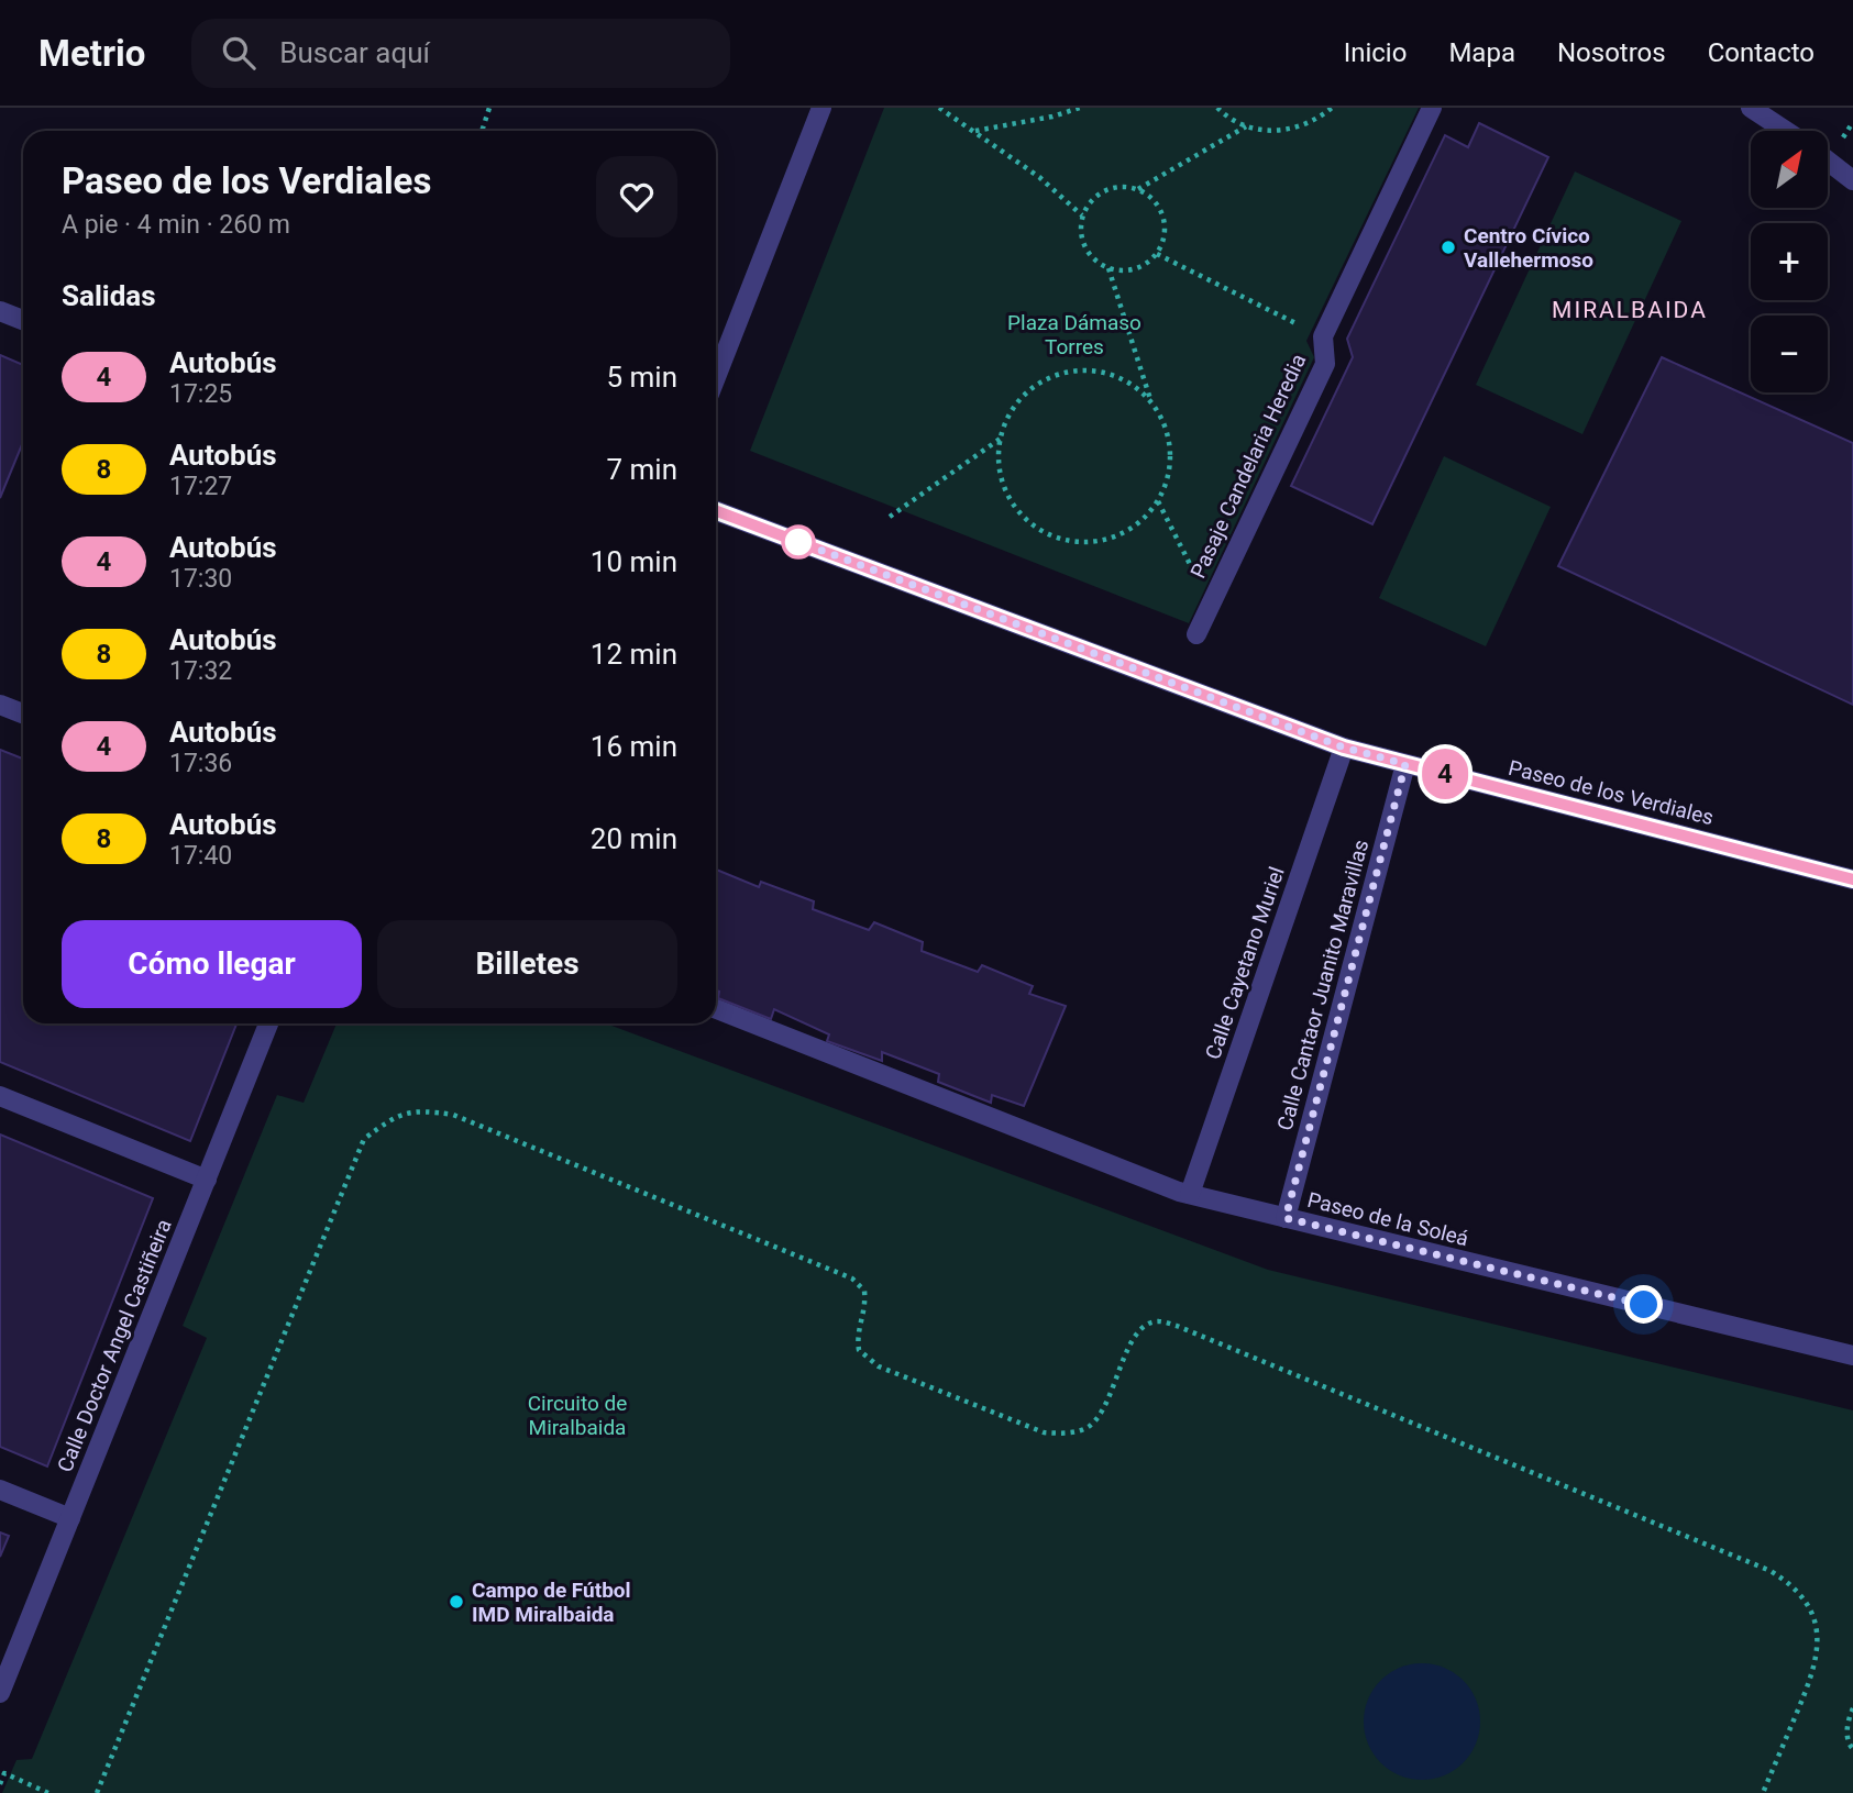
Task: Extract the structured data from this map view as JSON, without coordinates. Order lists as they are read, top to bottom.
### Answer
{
  "streets": {
    "street": [
      "Pasaje Candelaria Heredia",
      "Paseo de los Verdiales",
      "Calle Cayetano Muriel",
      "Calle Cantaor Juanito Maravillas",
      "Paseo de la Soleá",
      "Calle Doctor Angel Castiñeira"
    ]
  },
  "crossings": [
    ["Paseo de los Verdiales", "Calle Cayetano Muriel"],
    ["Paseo de los Verdiales", "Calle Cantaor Juanito Maravillas"],
    ["Calle Cayetano Muriel", "Paseo de la Soleá"],
    ["Calle Cantaor Juanito Maravillas", "Paseo de la Soleá"]
  ],
  "districts": ["MIRALBAIDA"],
  "parks": ["Plaza Dámaso Torres", "Circuito de Miralbaida"],
  "places": ["Centro Cívico Vallehermoso", "Campo de Fútbol IMD Miralbaida"],
  "lines": ["bus line 4"],
  "north": "top right",
  "page": {
    "header": "Metrio",
    "search": "Buscar aquí",
    "nav": [
      "Inicio",
      "Mapa",
      "Nosotros",
      "Contacto"
    ],
    "on_map": "4",
    "map_buttons": ["+", "−"],
    "heading": [
      ["Paseo de los Verdiales", "A pie · 4 min · 260 m"],
      "Salidas"
    ],
    "list": [
      {
        "mark": "4",
        "name": "Autobús",
        "note": "17:25",
        "value": "5 min"
      },
      {
        "mark": "8",
        "name": "Autobús",
        "note": "17:27",
        "value": "7 min"
      },
      {
        "mark": "4",
        "name": "Autobús",
        "note": "17:30",
        "value": "10 min"
      },
      {
        "mark": "8",
        "name": "Autobús",
        "note": "17:32",
        "value": "12 min"
      },
      {
        "mark": "4",
        "name": "Autobús",
        "note": "17:36",
        "value": "16 min"
      },
      {
        "mark": "8",
        "name": "Autobús",
        "note": "17:40",
        "value": "20 min"
      }
    ],
    "buttons": ["Cómo llegar", "Billetes"]
  }
}
